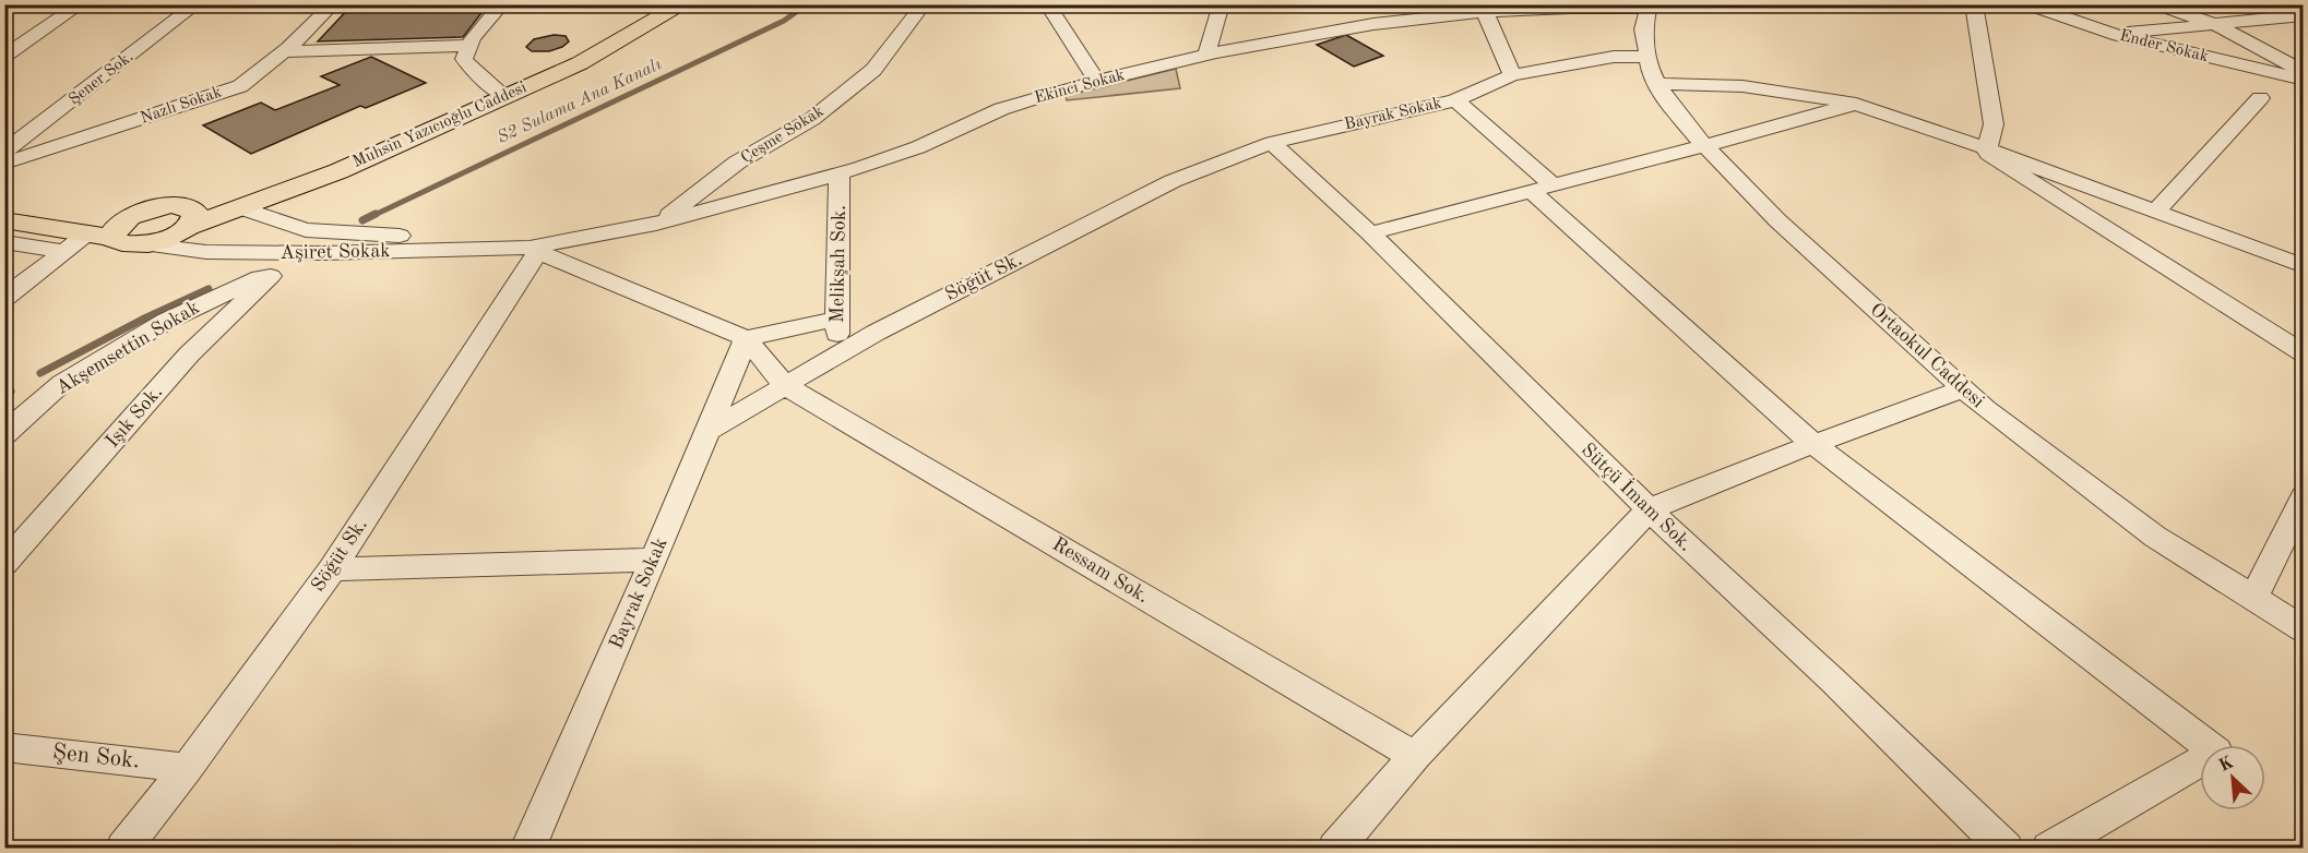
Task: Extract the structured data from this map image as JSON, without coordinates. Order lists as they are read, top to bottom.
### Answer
{
  "streets": {
    "main road": ["Muhsin Yazıcıoğlu Caddesi"],
    "street": [
      "Ender Sokak",
      "Şener Sok.",
      "Ekinci Sokak",
      "Nazlı Sokak",
      "Bayrak Sokak",
      "Çeşme Sokak",
      "Aşiret Sokak",
      "Melikşah Sok.",
      "Söğüt Sk.",
      "Akşemsettin Sokak",
      "Ortaokul Caddesi",
      "Işık Sok.",
      "Sütçü İmam Sok.",
      "Ressam Sok.",
      "Şen Sok."
    ]
  },
  "crossings": [
    ["Ekinci Sokak", "Çeşme Sokak"],
    ["Ekinci Sokak", "Aşiret Sokak"],
    ["Ekinci Sokak", "Melikşah Sok."],
    ["Ekinci Sokak", "Söğüt Sk."],
    ["Ekinci Sokak", "Ortaokul Caddesi"],
    ["Bayrak Sokak", "Aşiret Sokak"],
    ["Bayrak Sokak", "Söğüt Sk."],
    ["Bayrak Sokak", "Ortaokul Caddesi"],
    ["Bayrak Sokak", "Sütçü İmam Sok."],
    ["Muhsin Yazıcıoğlu Caddesi", "Aşiret Sokak"],
    ["Aşiret Sokak", "Söğüt Sk."],
    ["Aşiret Sokak", "Ressam Sok."],
    ["Melikşah Sok.", "Söğüt Sk."],
    ["Söğüt Sk.", "Sütçü İmam Sok."],
    ["Söğüt Sk.", "Ressam Sok."],
    ["Söğüt Sk.", "Şen Sok."],
    ["Akşemsettin Sokak", "Işık Sok."]
  ],
  "water": ["S2 Sulama Ana Kanalı"],
  "north": "top left"
}
